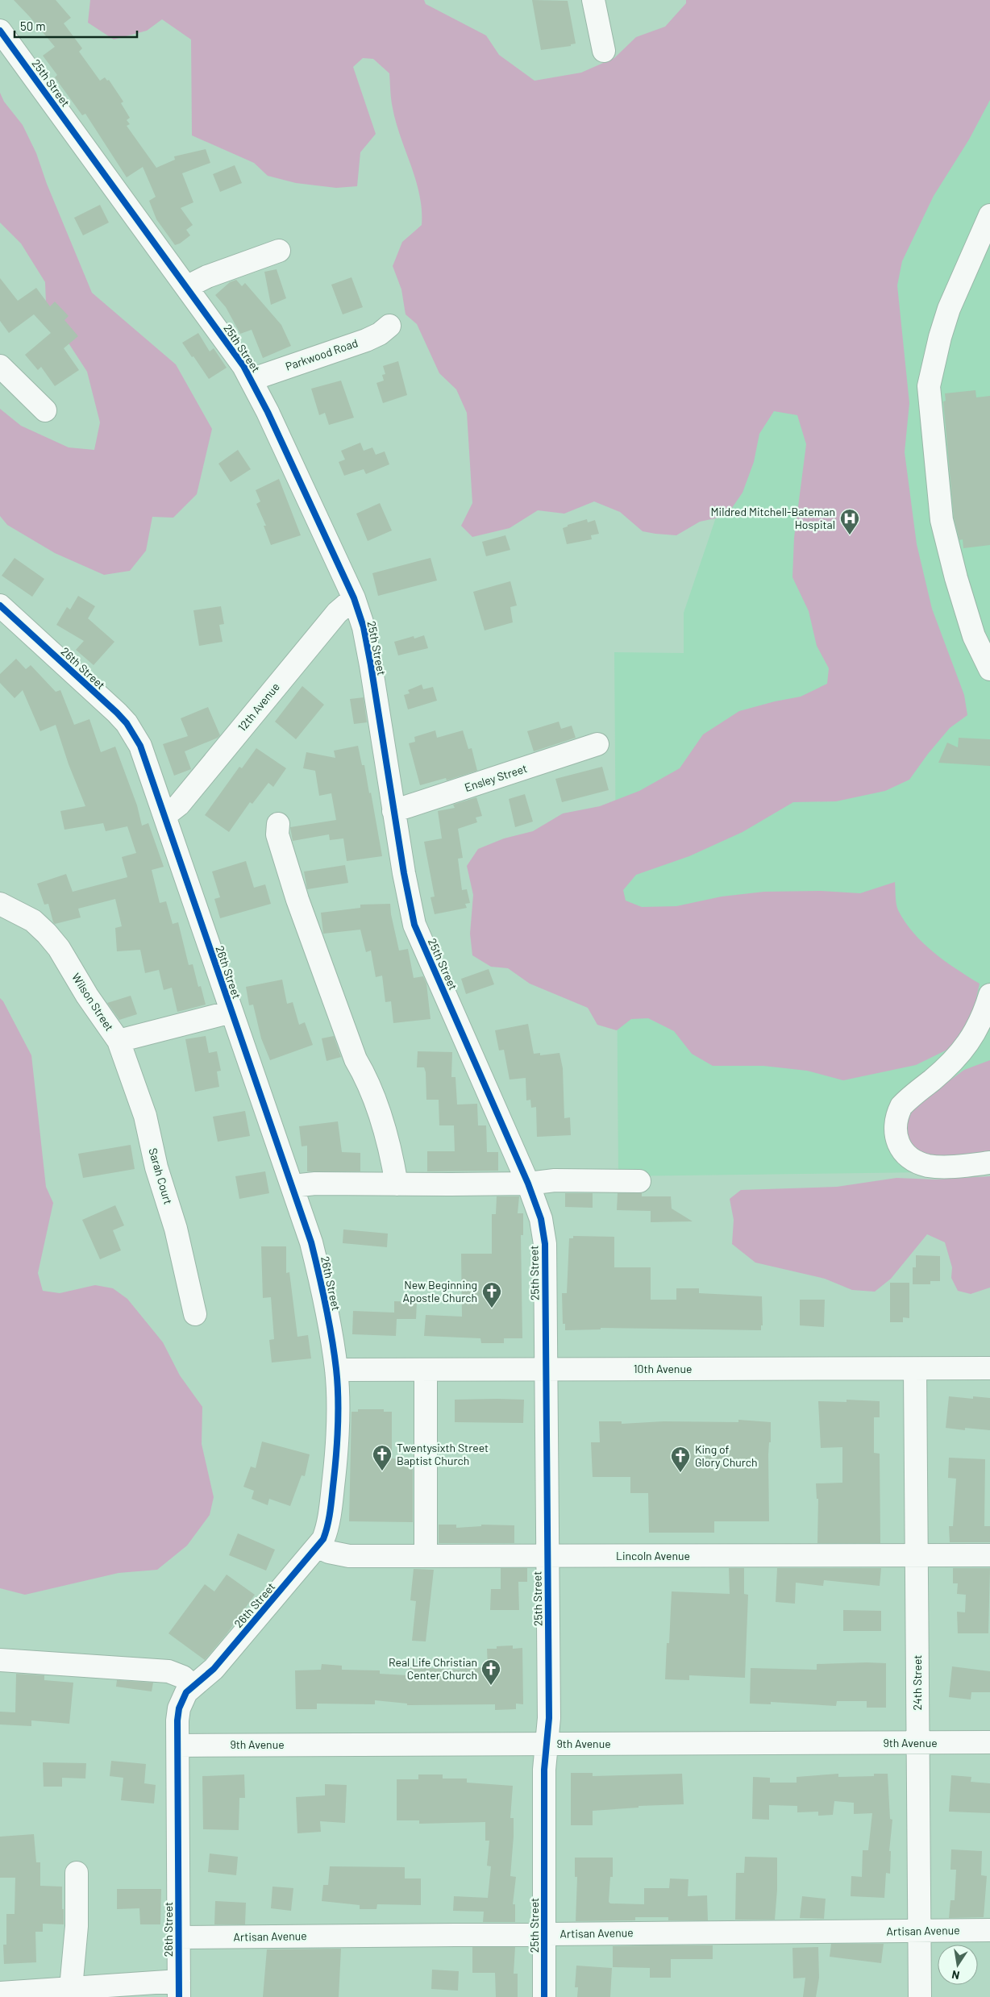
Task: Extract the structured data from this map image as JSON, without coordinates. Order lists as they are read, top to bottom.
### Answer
{
  "streets": {
    "street": [
      "25th Street",
      "Parkwood Road",
      "26th Street",
      "12th Avenue",
      "Ensley Street",
      "Wilson Street",
      "Sarah Court",
      "10th Avenue",
      "Lincoln Avenue",
      "24th Street",
      "9th Avenue",
      "Artisan Avenue"
    ]
  },
  "crossings": [
    ["25th Street", "Parkwood Road"],
    ["25th Street", "12th Avenue"],
    ["25th Street", "Ensley Street"],
    ["25th Street", "10th Avenue"],
    ["25th Street", "Lincoln Avenue"],
    ["25th Street", "9th Avenue"],
    ["25th Street", "Artisan Avenue"],
    ["26th Street", "12th Avenue"],
    ["26th Street", "Wilson Street"],
    ["26th Street", "10th Avenue"],
    ["26th Street", "Lincoln Avenue"],
    ["26th Street", "9th Avenue"],
    ["26th Street", "Artisan Avenue"],
    ["Wilson Street", "Sarah Court"],
    ["10th Avenue", "24th Street"],
    ["Lincoln Avenue", "24th Street"],
    ["24th Street", "9th Avenue"],
    ["24th Street", "Artisan Avenue"]
  ],
  "places": {
    "hospital": ["Mildred Mitchell-Bateman Hospital"],
    "church": [
      "New Beginning Apostle Church",
      "Twentysixth Street Baptist Church",
      "King of Glory Church",
      "Real Life Christian Center Church"
    ]
  },
  "scale_bar": "50 m",
  "north": "bottom"
}
